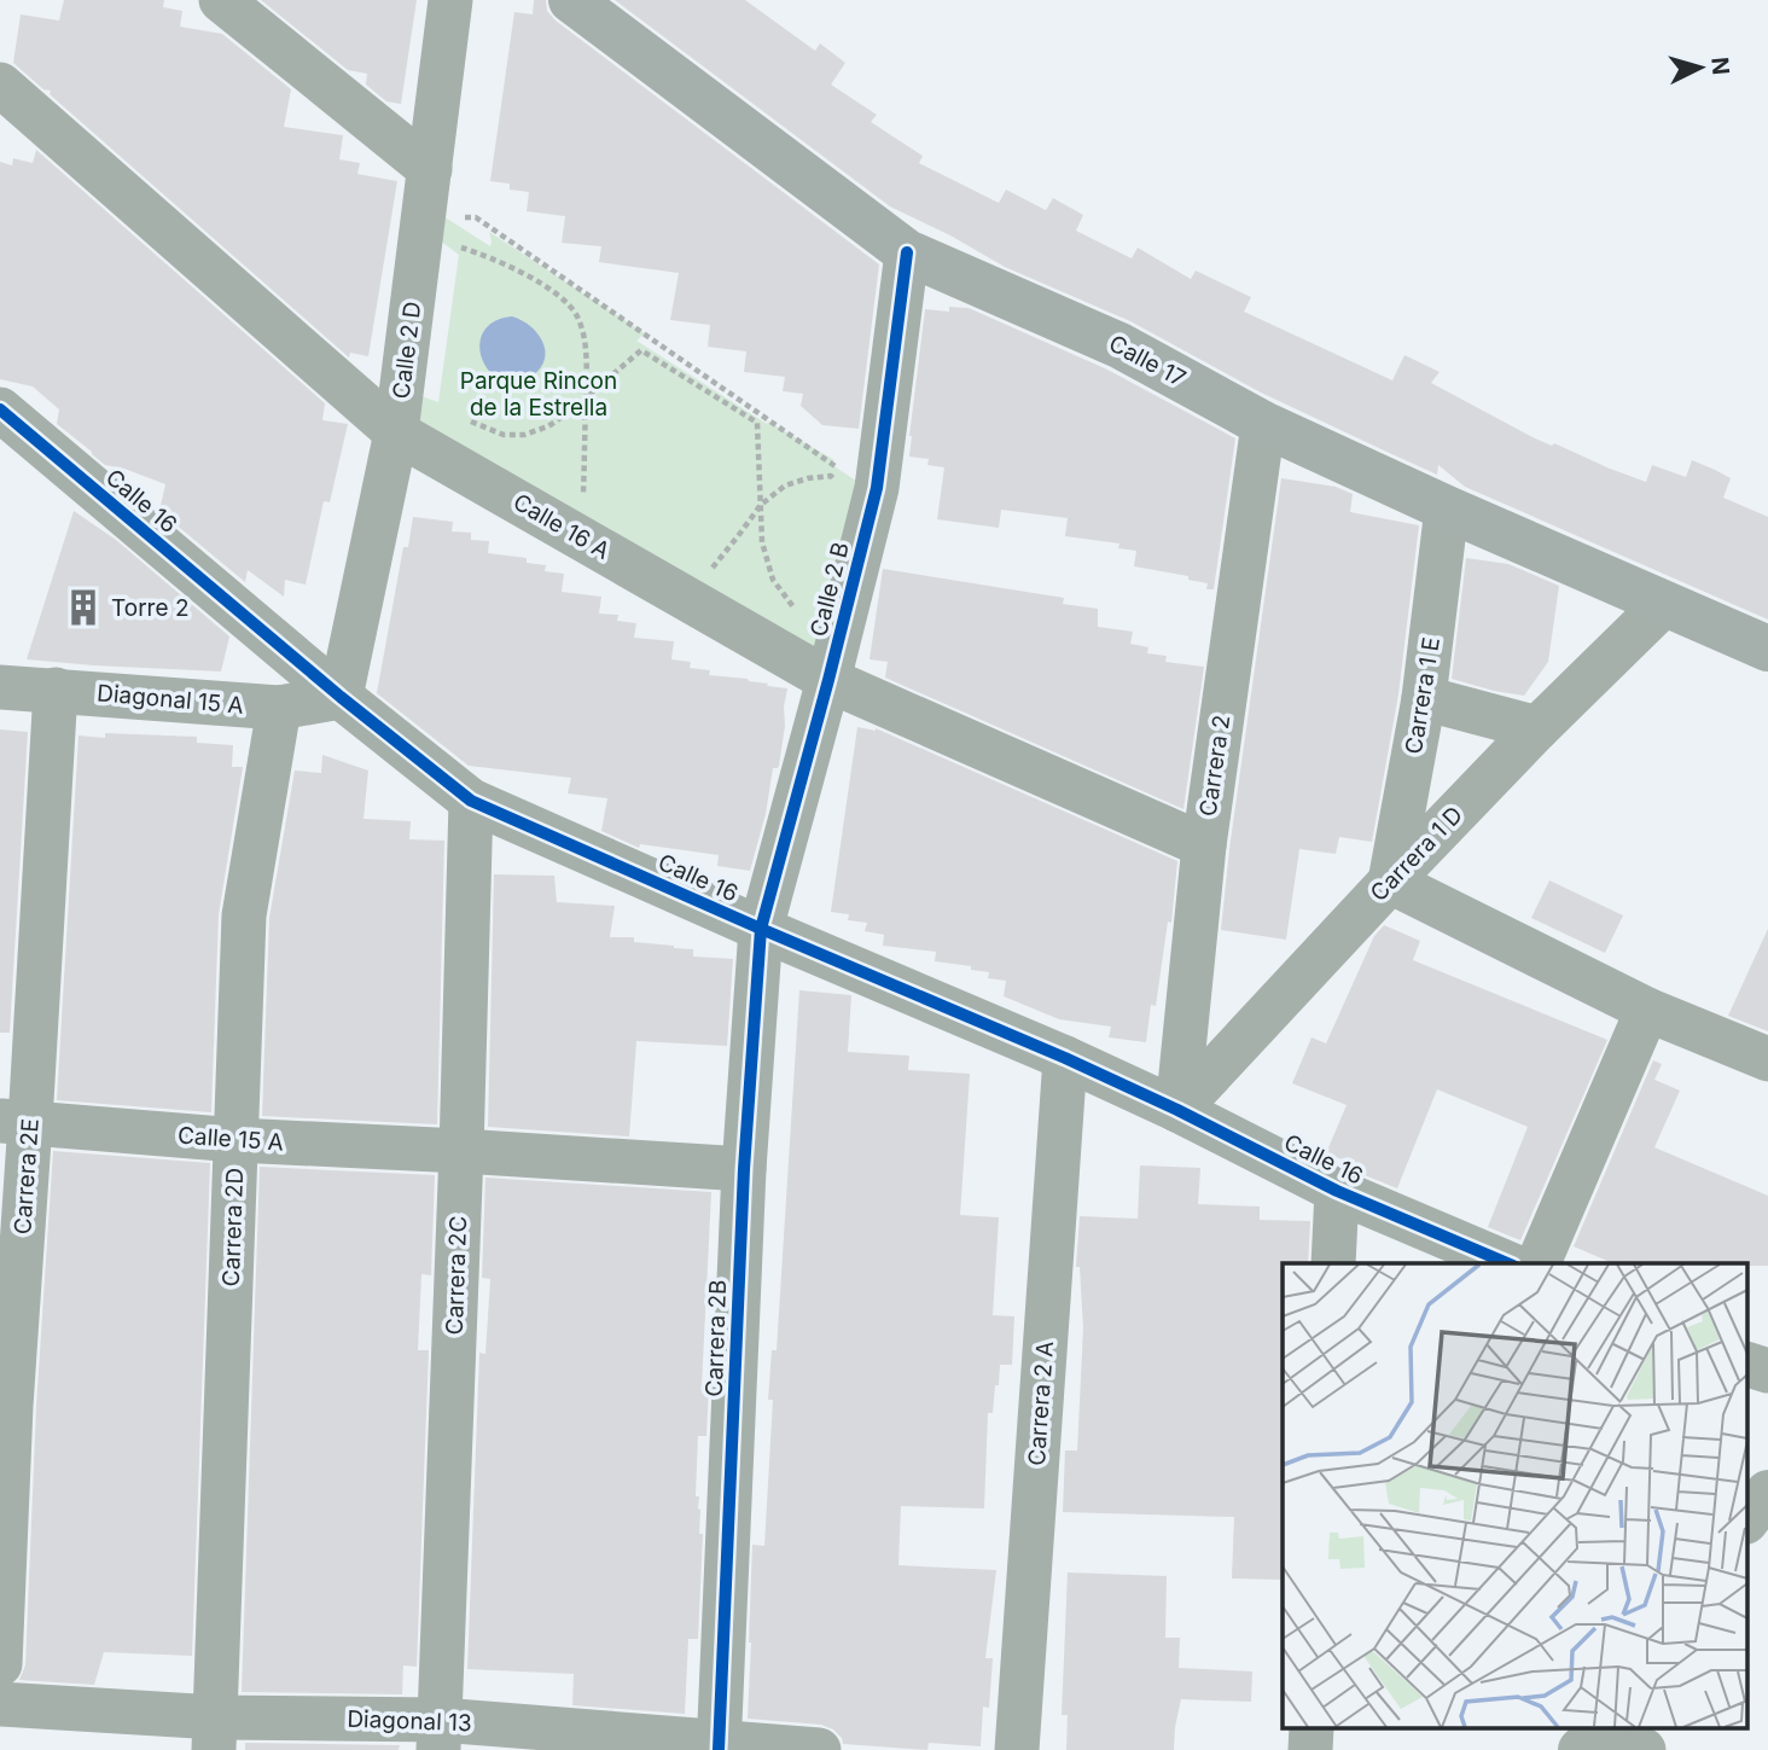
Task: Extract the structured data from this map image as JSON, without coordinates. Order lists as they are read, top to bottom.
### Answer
{
  "streets": {
    "main road": ["Calle 17"],
    "street": [
      "Calle 2 D",
      "Calle 16",
      "Calle 16 A",
      "Calle 2 B",
      "Carrera 1 E",
      "Diagonal 15 A",
      "Carrera 2",
      "Carrera 1 D",
      "Calle 15 A",
      "Carrera 2E",
      "Carrera 2D",
      "Carrera 2C",
      "Carrera 2B",
      "Carrera 2 A",
      "Diagonal 13"
    ]
  },
  "crossings": [
    ["Calle 2 D", "Calle 16"],
    ["Calle 2 D", "Calle 16 A"],
    ["Calle 2 D", "Diagonal 15 A"],
    ["Calle 17", "Calle 2 B"],
    ["Calle 17", "Carrera 1 E"],
    ["Calle 17", "Carrera 2"],
    ["Calle 17", "Carrera 1 D"],
    ["Calle 16", "Calle 2 B"],
    ["Calle 16", "Diagonal 15 A"],
    ["Calle 16", "Carrera 2"],
    ["Calle 16", "Carrera 1 D"],
    ["Calle 16", "Carrera 2C"],
    ["Calle 16", "Carrera 2B"],
    ["Calle 16", "Carrera 2 A"],
    ["Calle 16 A", "Calle 2 B"],
    ["Calle 16 A", "Carrera 2"],
    ["Calle 2 B", "Carrera 2B"],
    ["Carrera 1 E", "Carrera 1 D"],
    ["Diagonal 15 A", "Carrera 2E"],
    ["Diagonal 15 A", "Carrera 2D"],
    ["Carrera 2", "Carrera 1 D"],
    ["Calle 15 A", "Carrera 2E"],
    ["Calle 15 A", "Carrera 2D"],
    ["Calle 15 A", "Carrera 2C"],
    ["Calle 15 A", "Carrera 2B"],
    ["Carrera 2D", "Diagonal 13"],
    ["Carrera 2C", "Diagonal 13"],
    ["Carrera 2B", "Diagonal 13"]
  ],
  "parks": ["Parque Rincon de la Estrella"],
  "places": {
    "building": ["Torre 2"]
  },
  "north": "right"
}
